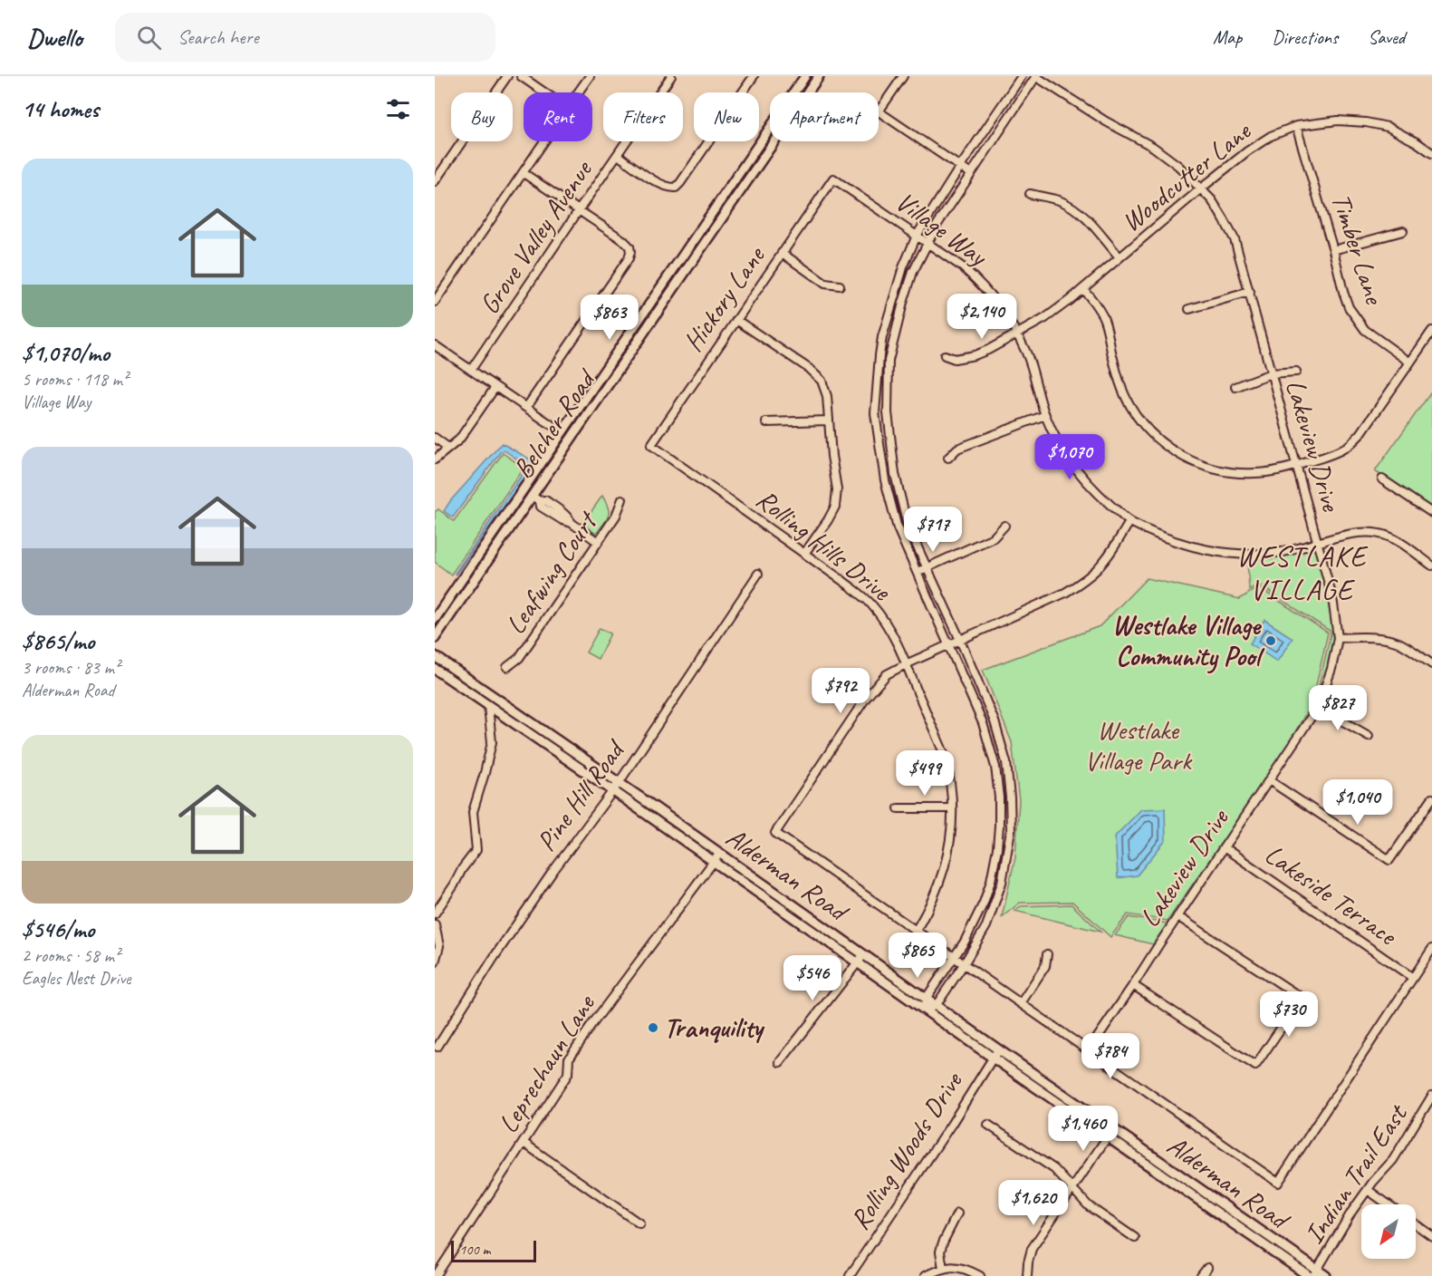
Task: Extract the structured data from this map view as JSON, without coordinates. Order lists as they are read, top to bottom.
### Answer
{
  "streets": {
    "main road": ["Belcher Road", "Alderman Road"],
    "street": [
      "Woodcutter Lane",
      "Village Way",
      "Grove Valley Avenue",
      "Timber Lane",
      "Hickory Lane",
      "Lakeview Drive",
      "Rolling Hills Drive",
      "Leafwing Court",
      "Pine Hill Road",
      "Lakeside Terrace",
      "Leprechaun Lane",
      "Rolling Woods Drive",
      "Indian Trail East"
    ]
  },
  "crossings": [
    ["Woodcutter Lane", "Village Way"],
    ["Woodcutter Lane", "Timber Lane"],
    ["Woodcutter Lane", "Lakeview Drive"],
    ["Village Way", "Hickory Lane"],
    ["Village Way", "Lakeview Drive"],
    ["Hickory Lane", "Rolling Hills Drive"],
    ["Lakeview Drive", "Lakeside Terrace"],
    ["Pine Hill Road", "Alderman Road"],
    ["Alderman Road", "Leprechaun Lane"],
    ["Alderman Road", "Rolling Woods Drive"],
    ["Alderman Road", "Indian Trail East"]
  ],
  "districts": ["WESTLAKE VILLAGE"],
  "parks": ["Westlake Village Park"],
  "places": ["Westlake Village Community Pool", "Tranquility"],
  "scale_bar": "100 m",
  "north": "bottom left",
  "page": {
    "header": "Dwello",
    "search": "Search here",
    "nav": ["Map", "Directions", "Saved"],
    "heading": "14 homes",
    "chip": [
      "Buy",
      "Rent",
      "Filters",
      "New",
      "Apartment"
    ],
    "list": [
      {
        "name": "$1,070/mo",
        "note": "5 rooms · 118 m² · Village Way"
      },
      {
        "name": "$865/mo",
        "note": "3 rooms · 83 m² · Alderman Road"
      },
      {
        "name": "$546/mo",
        "note": "2 rooms · 58 m² · Eagles Nest Drive"
      }
    ],
    "price": [
      "$2,140",
      "$863",
      "$1,070",
      "$717",
      "$792",
      "$827",
      "$499",
      "$1,040",
      "$865",
      "$546",
      "$730",
      "$784",
      "$1,460",
      "$1,620"
    ],
    "scale": "100 m"
  }
}
